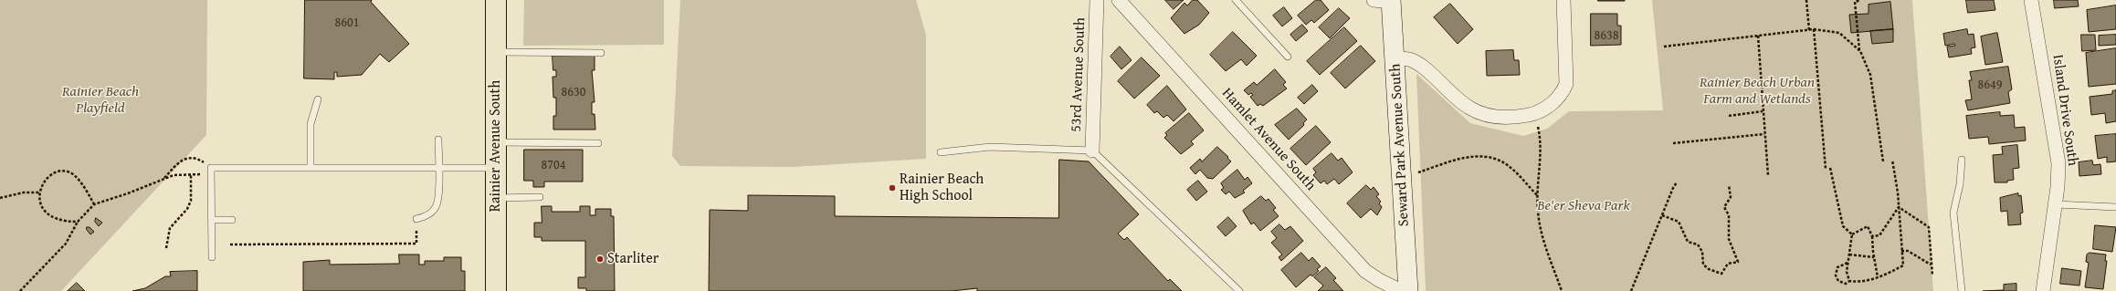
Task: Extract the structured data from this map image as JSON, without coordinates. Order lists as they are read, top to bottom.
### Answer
{
  "streets": {
    "main road": ["Rainier Avenue South"],
    "street": [
      "53rd Avenue South",
      "Island Drive South",
      "Hamlet Avenue South",
      "Seward Park Avenue South"
    ]
  },
  "parks": ["Rainier Beach Urban Farm and Wetlands", "Rainier Beach Playfield", "Be'er Sheva Park"],
  "places": ["Rainier Beach High School", "Starliter"],
  "house_numbers": [
    "8601",
    "8638",
    "8649",
    "8630",
    "8704"
  ]
}
